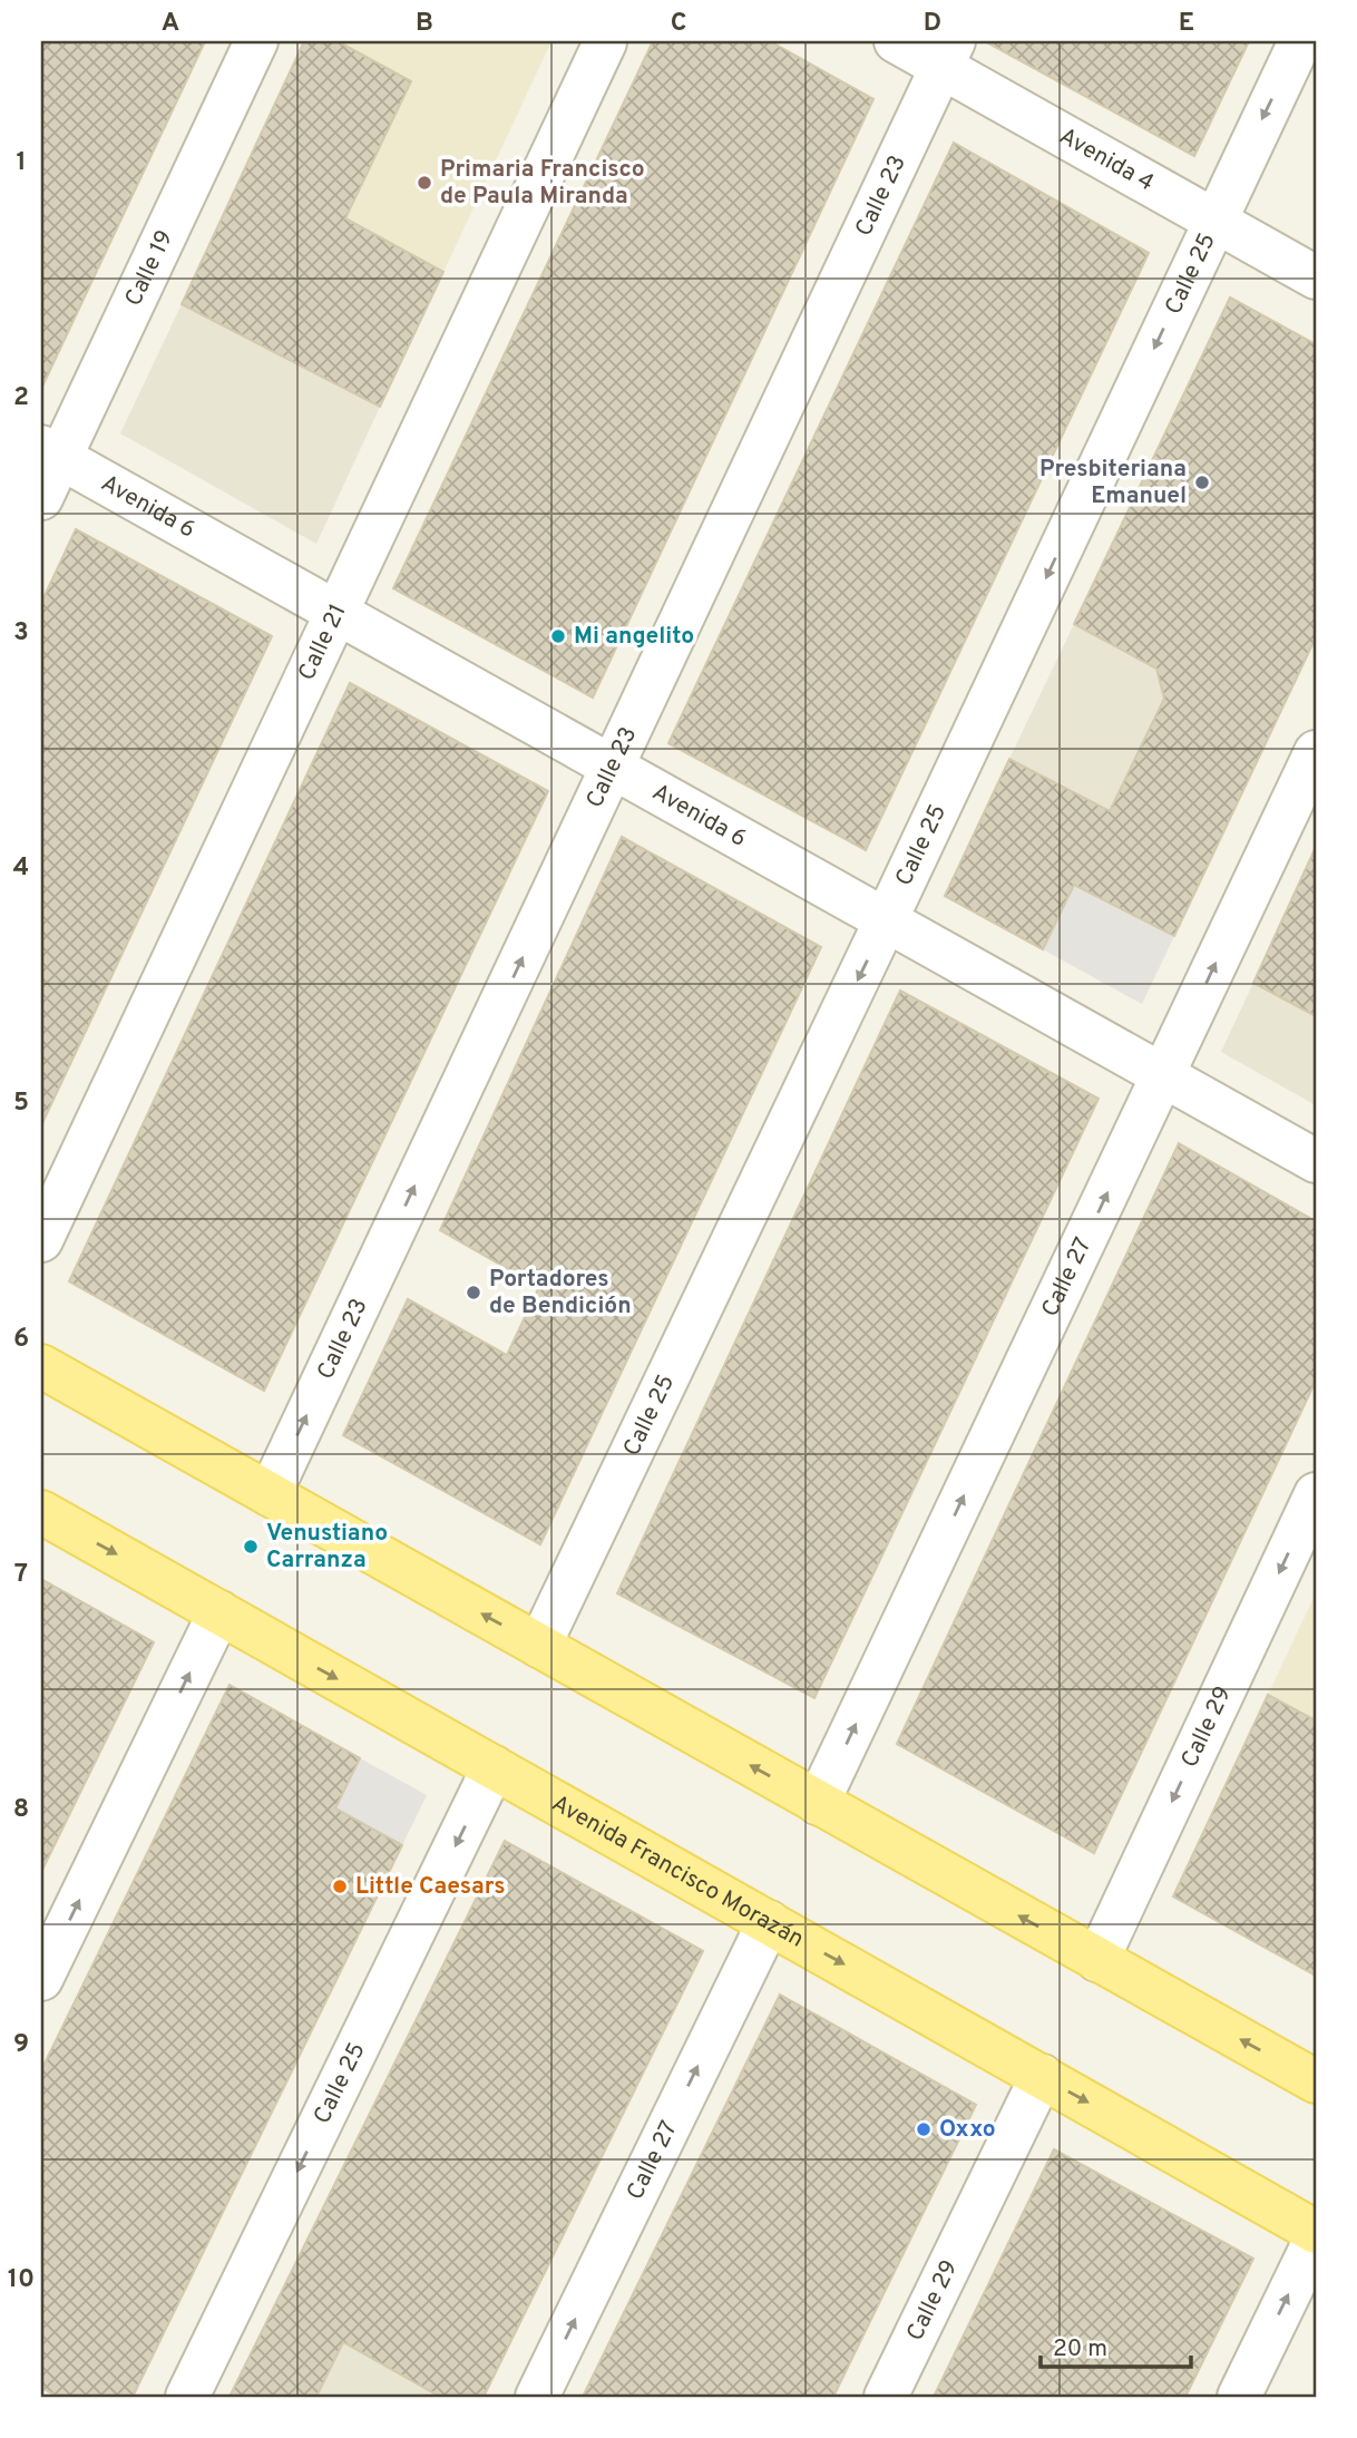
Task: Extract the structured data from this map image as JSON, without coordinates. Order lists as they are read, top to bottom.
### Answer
{
  "streets": {
    "main road": ["Avenida Francisco Morazán"],
    "street": [
      "Avenida 4",
      "Calle 23",
      "Calle 19",
      "Calle 25",
      "Avenida 6",
      "Calle 21",
      "Calle 27",
      "Calle 29"
    ]
  },
  "crossings": [
    ["Avenida 4", "Calle 23"],
    ["Avenida 4", "Calle 25"],
    ["Calle 23", "Avenida 6"],
    ["Calle 19", "Avenida 6"],
    ["Calle 25", "Avenida 6"],
    ["Calle 25", "Avenida Francisco Morazán"],
    ["Avenida 6", "Calle 21"],
    ["Avenida 6", "Calle 27"],
    ["Calle 27", "Avenida Francisco Morazán"],
    ["Calle 29", "Avenida Francisco Morazán"]
  ],
  "one_way": [
    "Calle 23",
    "Calle 25",
    "Calle 27",
    "Calle 29"
  ],
  "places": [
    "Primaria Francisco de Paula Miranda",
    "Presbiteriana Emanuel",
    "Mi angelito",
    "Portadores de Bendición",
    "Venustiano Carranza",
    "Little Caesars",
    "Oxxo"
  ],
  "scale_bar": "20 m",
  "grid": {
    "columns": [
      "A",
      "B",
      "C",
      "D",
      "E"
    ],
    "rows": [
      "1",
      "2",
      "3",
      "4",
      "5",
      "6",
      "7",
      "8",
      "9",
      "10"
    ]
  }
}
